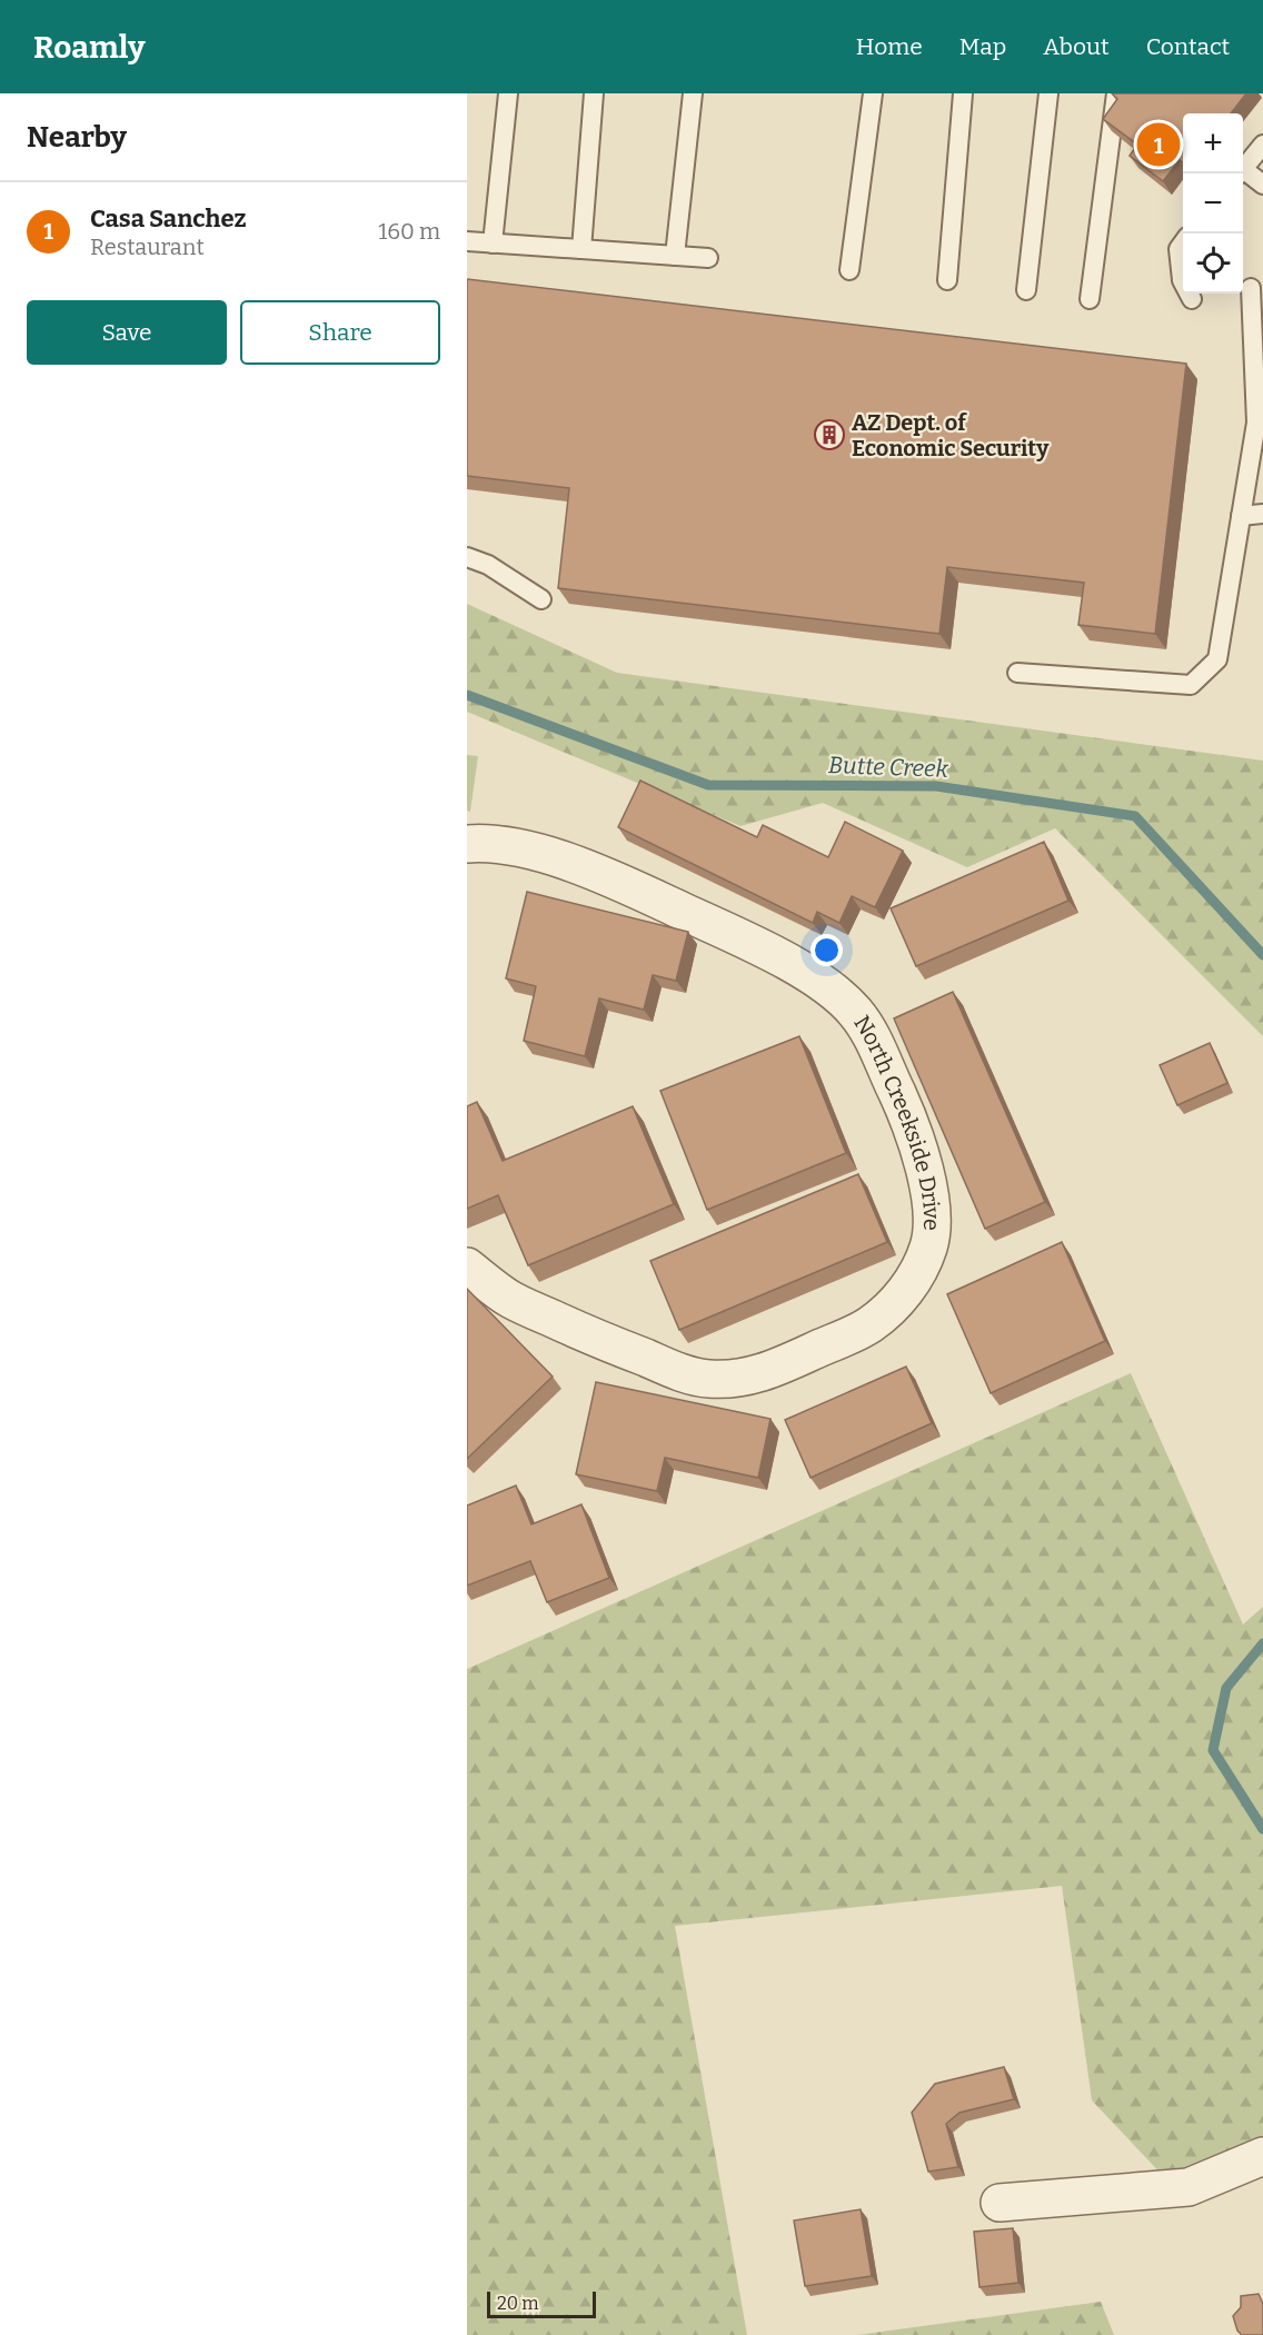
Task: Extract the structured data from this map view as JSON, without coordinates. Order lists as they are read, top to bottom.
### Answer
{
  "streets": {
    "street": ["North Creekside Drive"]
  },
  "water": ["Butte Creek"],
  "places": {
    "building": ["AZ Dept. of Economic Security"]
  },
  "scale_bar": "20 m",
  "page": {
    "header": "Roamly",
    "nav": [
      "Home",
      "Map",
      "About",
      "Contact"
    ],
    "heading": "Nearby",
    "map_buttons": ["+", "−"],
    "pins": "1",
    "list": [
      {
        "mark": "1",
        "name": "Casa Sanchez",
        "note": "Restaurant",
        "value": "160 m"
      }
    ],
    "buttons": ["Save", "Share"],
    "scale": "20 m"
  }
}
